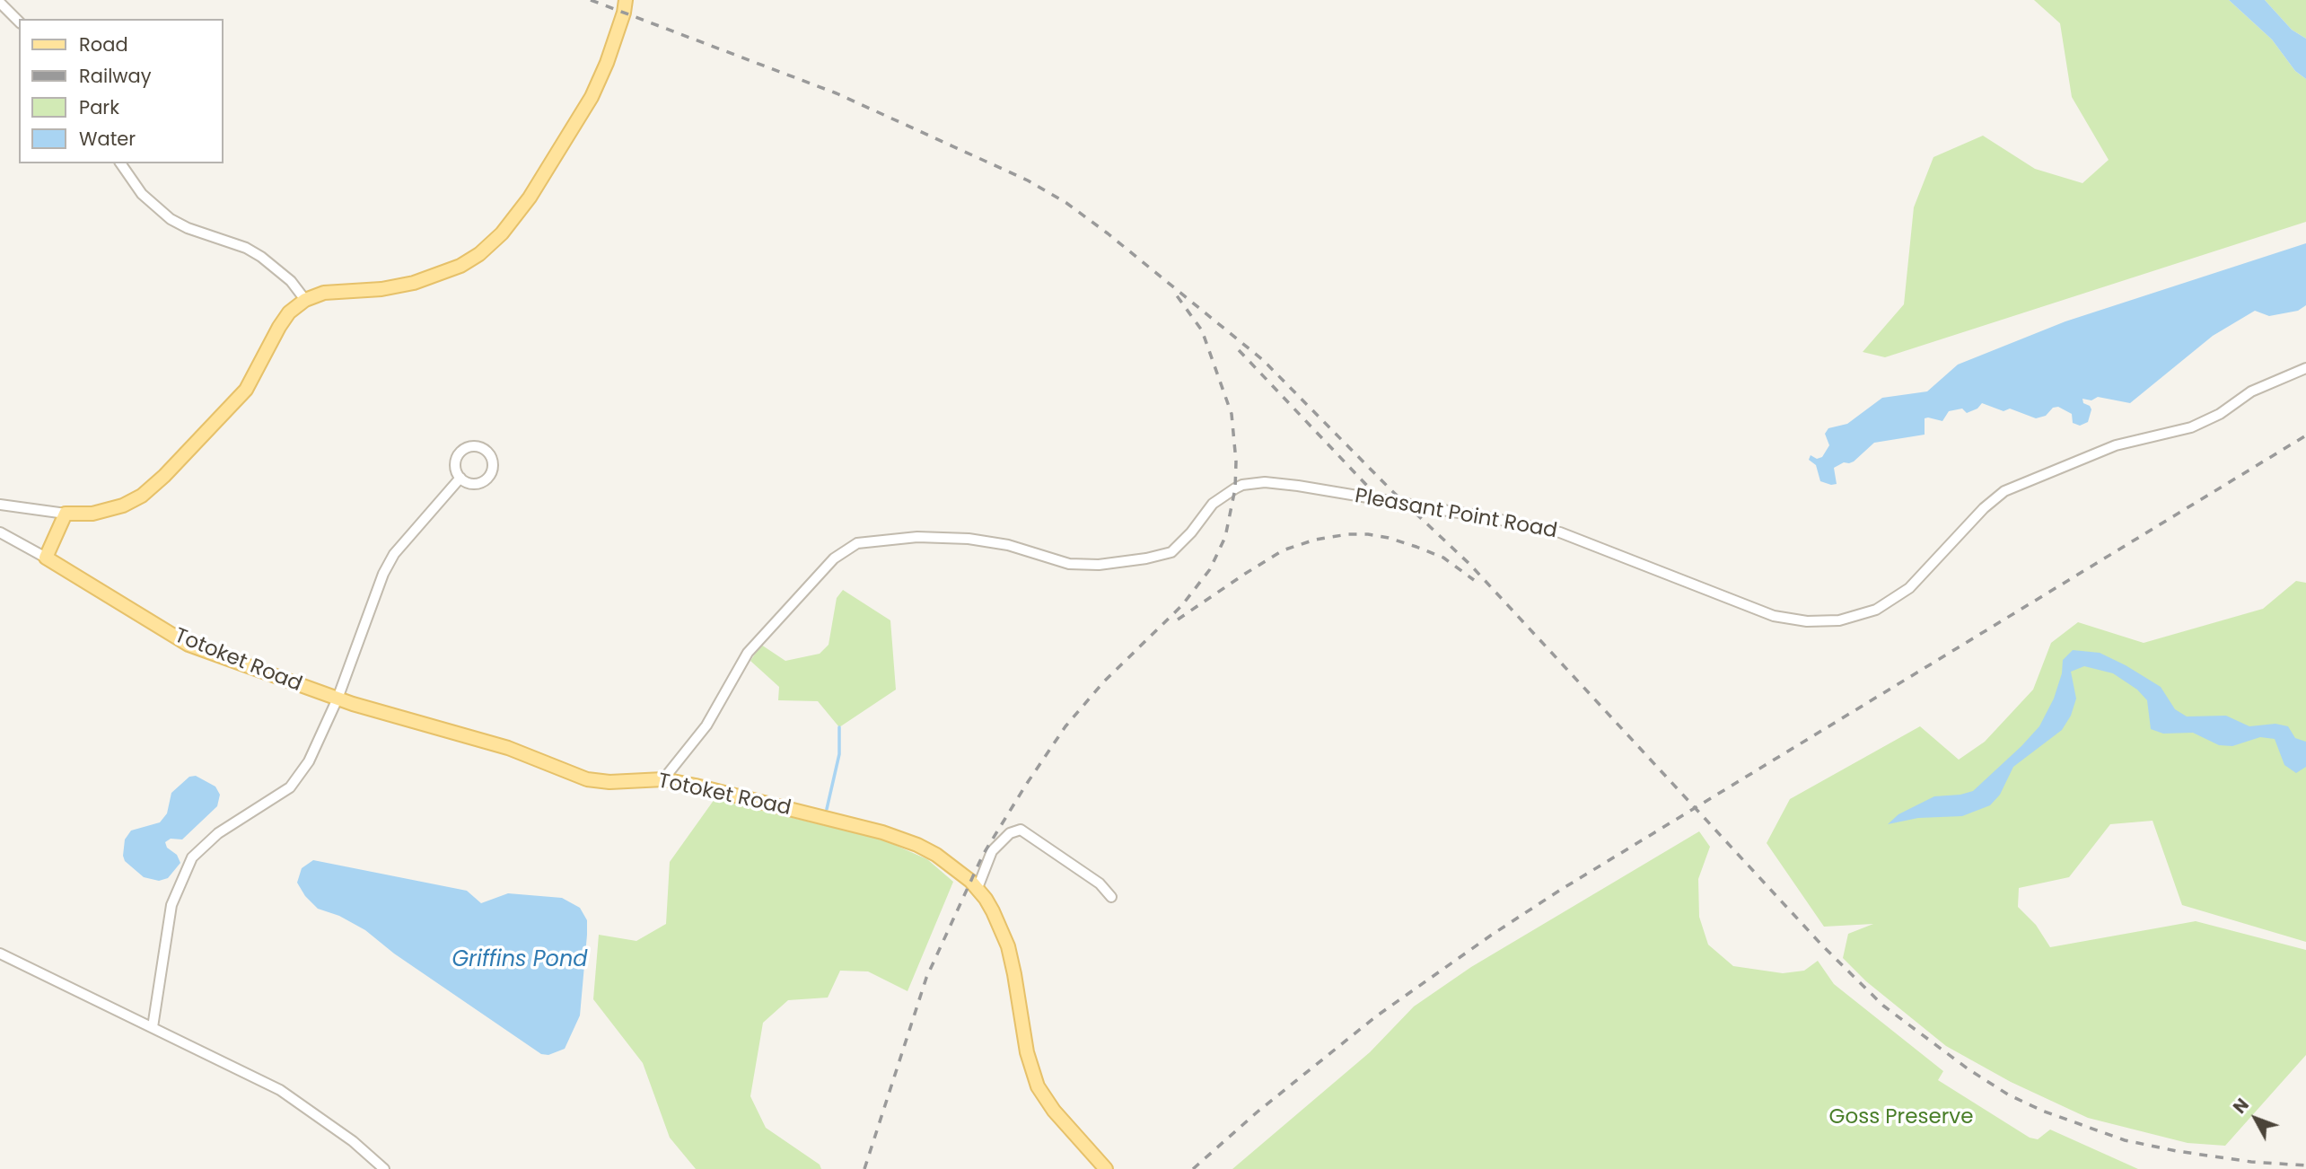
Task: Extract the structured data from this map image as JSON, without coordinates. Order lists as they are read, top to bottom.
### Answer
{
  "streets": {
    "main road": ["Totoket Road"],
    "street": ["Pleasant Point Road"]
  },
  "crossings": [
    ["Pleasant Point Road", "Totoket Road"]
  ],
  "water": ["Griffins Pond"],
  "parks": ["Goss Preserve"],
  "legend": [
    "Road",
    "Railway",
    "Park",
    "Water"
  ],
  "north": "top left"
}
